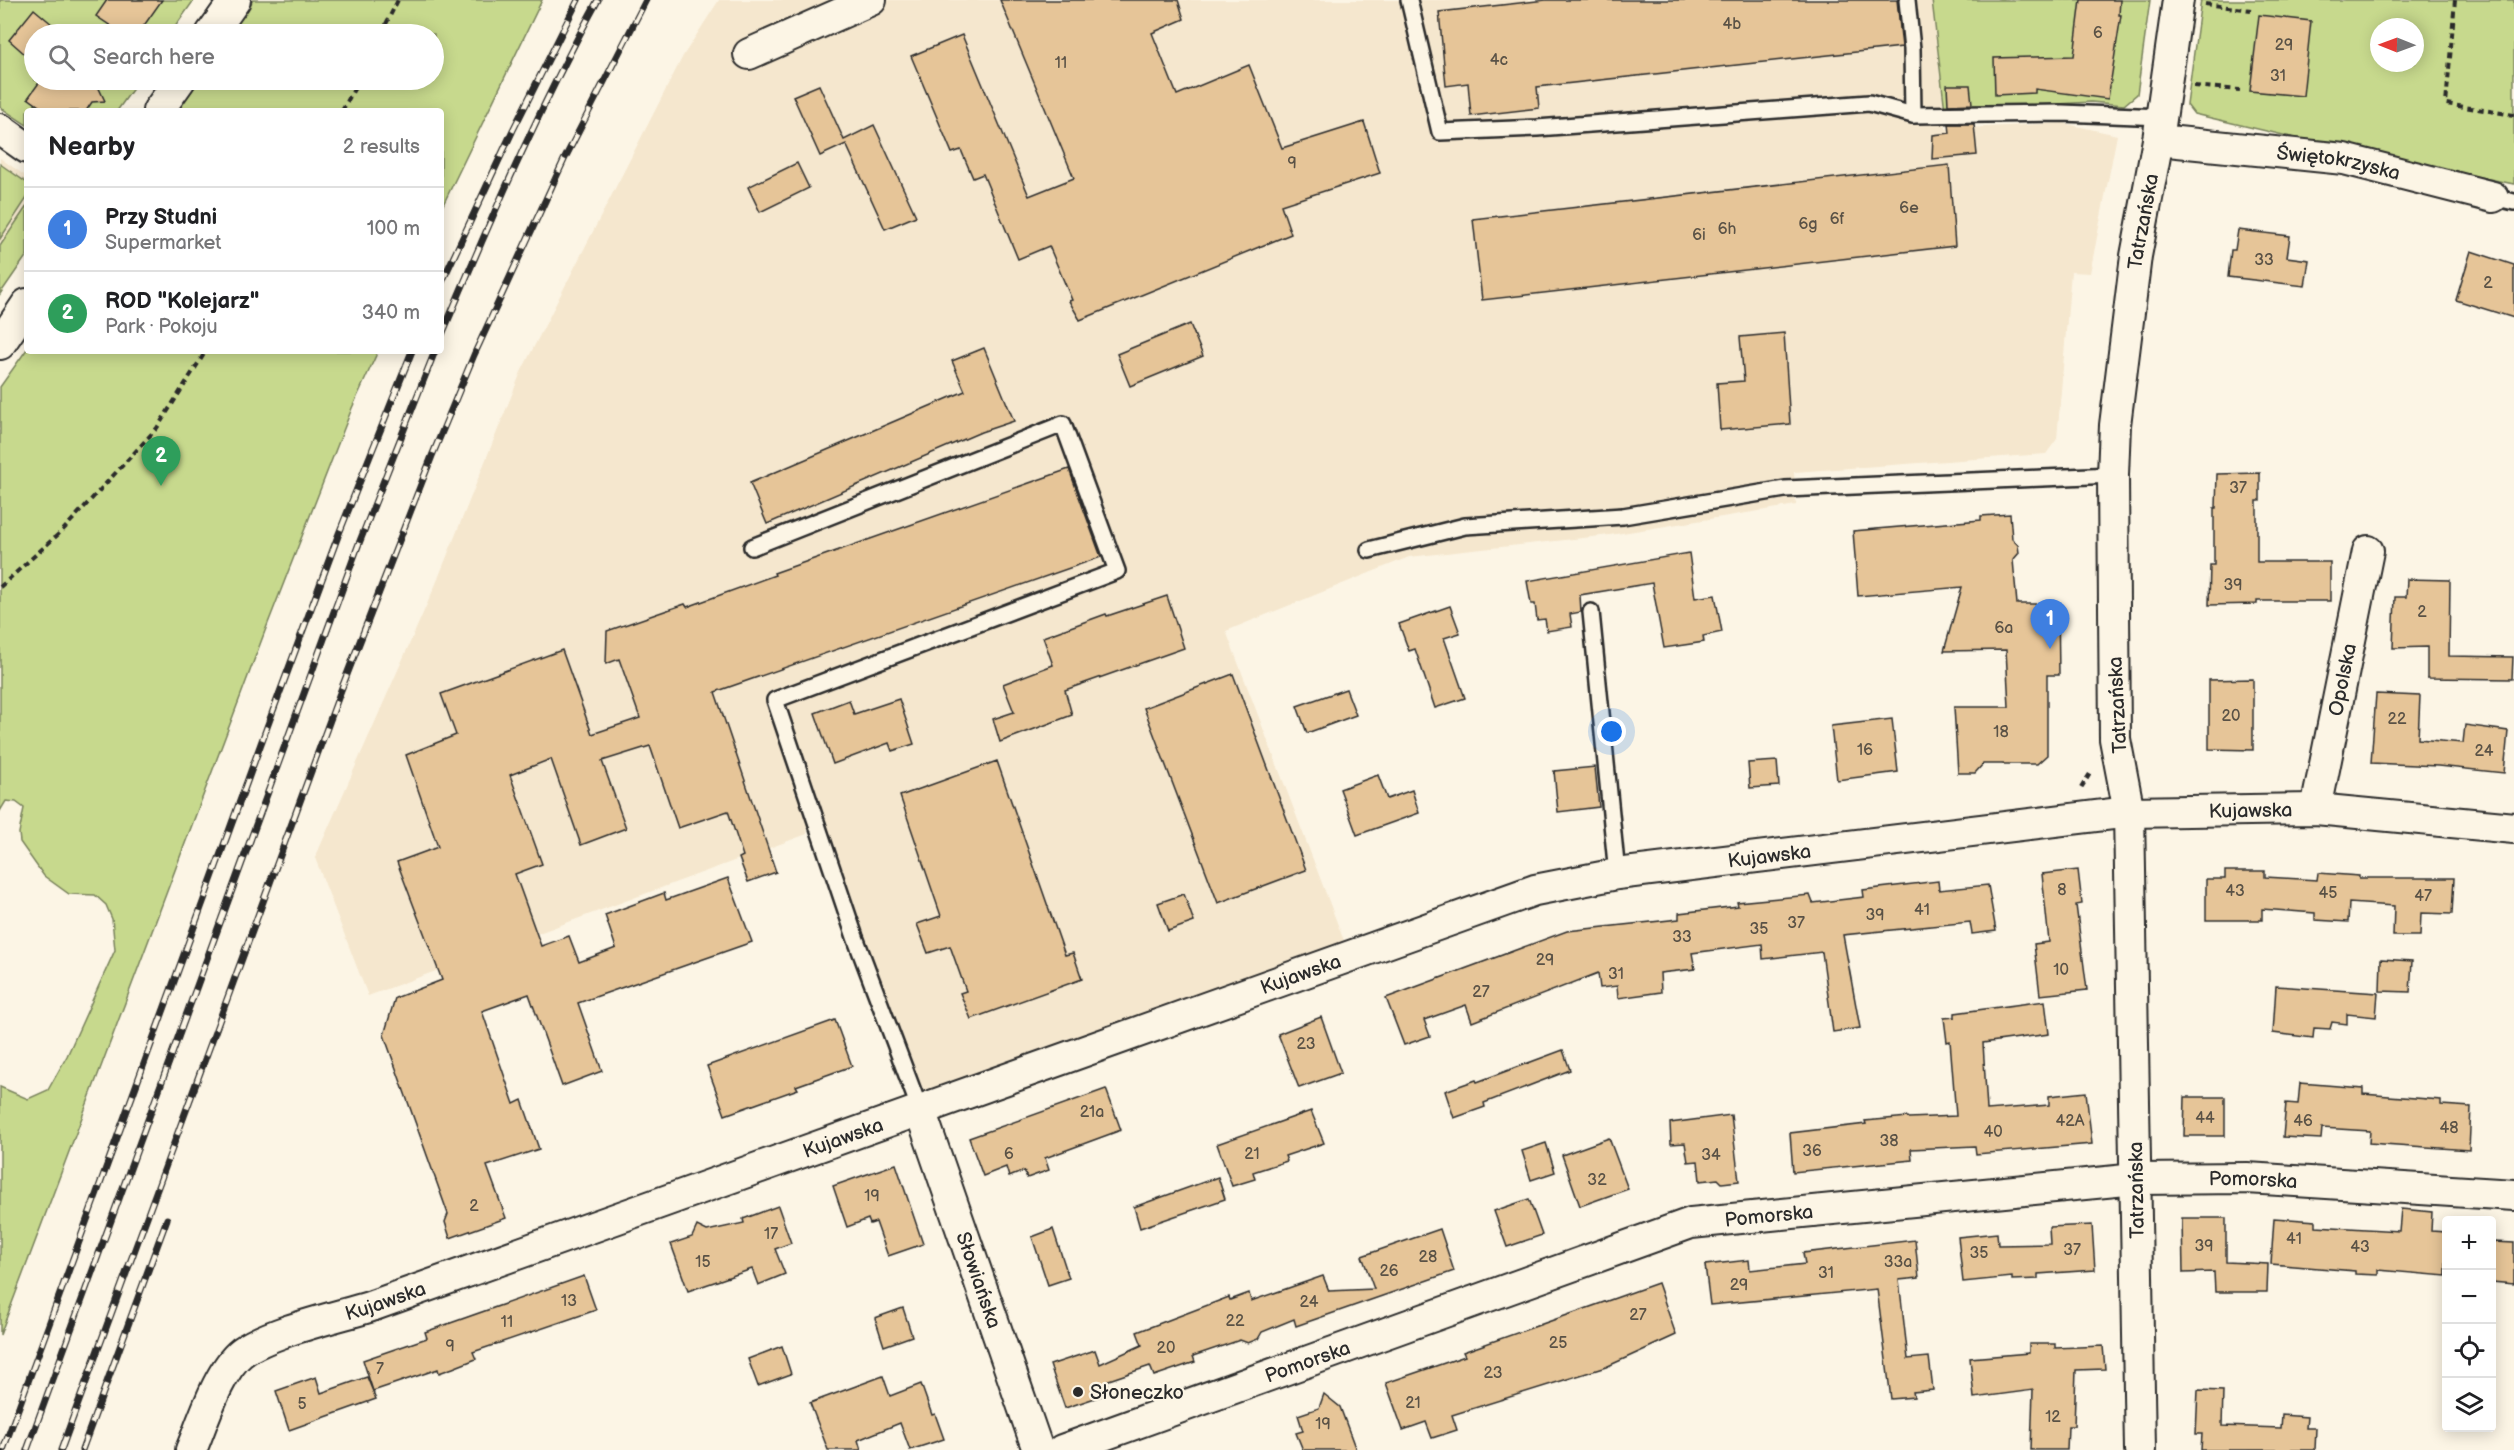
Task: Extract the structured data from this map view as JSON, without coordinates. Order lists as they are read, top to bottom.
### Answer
{
  "streets": {
    "street": [
      "Świętokrzyska",
      "Tatrzańska",
      "Opolska",
      "Kujawska",
      "Pomorska",
      "Słowiańska"
    ]
  },
  "crossings": [
    ["Świętokrzyska", "Tatrzańska"],
    ["Tatrzańska", "Kujawska"],
    ["Tatrzańska", "Pomorska"],
    ["Opolska", "Kujawska"],
    ["Kujawska", "Słowiańska"]
  ],
  "places": ["Słoneczko"],
  "house_numbers": [
    "4b",
    "6",
    "29",
    "4c",
    "11",
    "31",
    "9",
    "6e",
    "6f",
    "6g",
    "6h",
    "6i",
    "33",
    "2",
    "37",
    "39",
    "2",
    "6a",
    "20",
    "22",
    "18",
    "16",
    "24",
    "8",
    "43",
    "45",
    "47",
    "41",
    "39",
    "37",
    "35",
    "33",
    "29",
    "10",
    "31",
    "27",
    "23",
    "21a",
    "44",
    "42A",
    "46",
    "48",
    "40",
    "38",
    "36",
    "6",
    "21",
    "34",
    "32",
    "19",
    "2",
    "17",
    "41",
    "39",
    "43",
    "37",
    "35",
    "28",
    "15",
    "33a",
    "26",
    "31",
    "29",
    "13",
    "24",
    "27",
    "22",
    "11",
    "25",
    "9",
    "20",
    "7",
    "23",
    "21",
    "5",
    "12",
    "19"
  ],
  "north": "left",
  "page": {
    "search": "Search here",
    "heading": ["Nearby", "2 results"],
    "list": [
      {
        "mark": "1",
        "name": "Przy Studni",
        "note": "Supermarket",
        "value": "100 m"
      },
      {
        "mark": "2",
        "name": "ROD \"Kolejarz\"",
        "note": "Park · Pokoju",
        "value": "340 m"
      }
    ],
    "pins": ["2", "1"],
    "map_buttons": ["+", "−"]
  }
}
